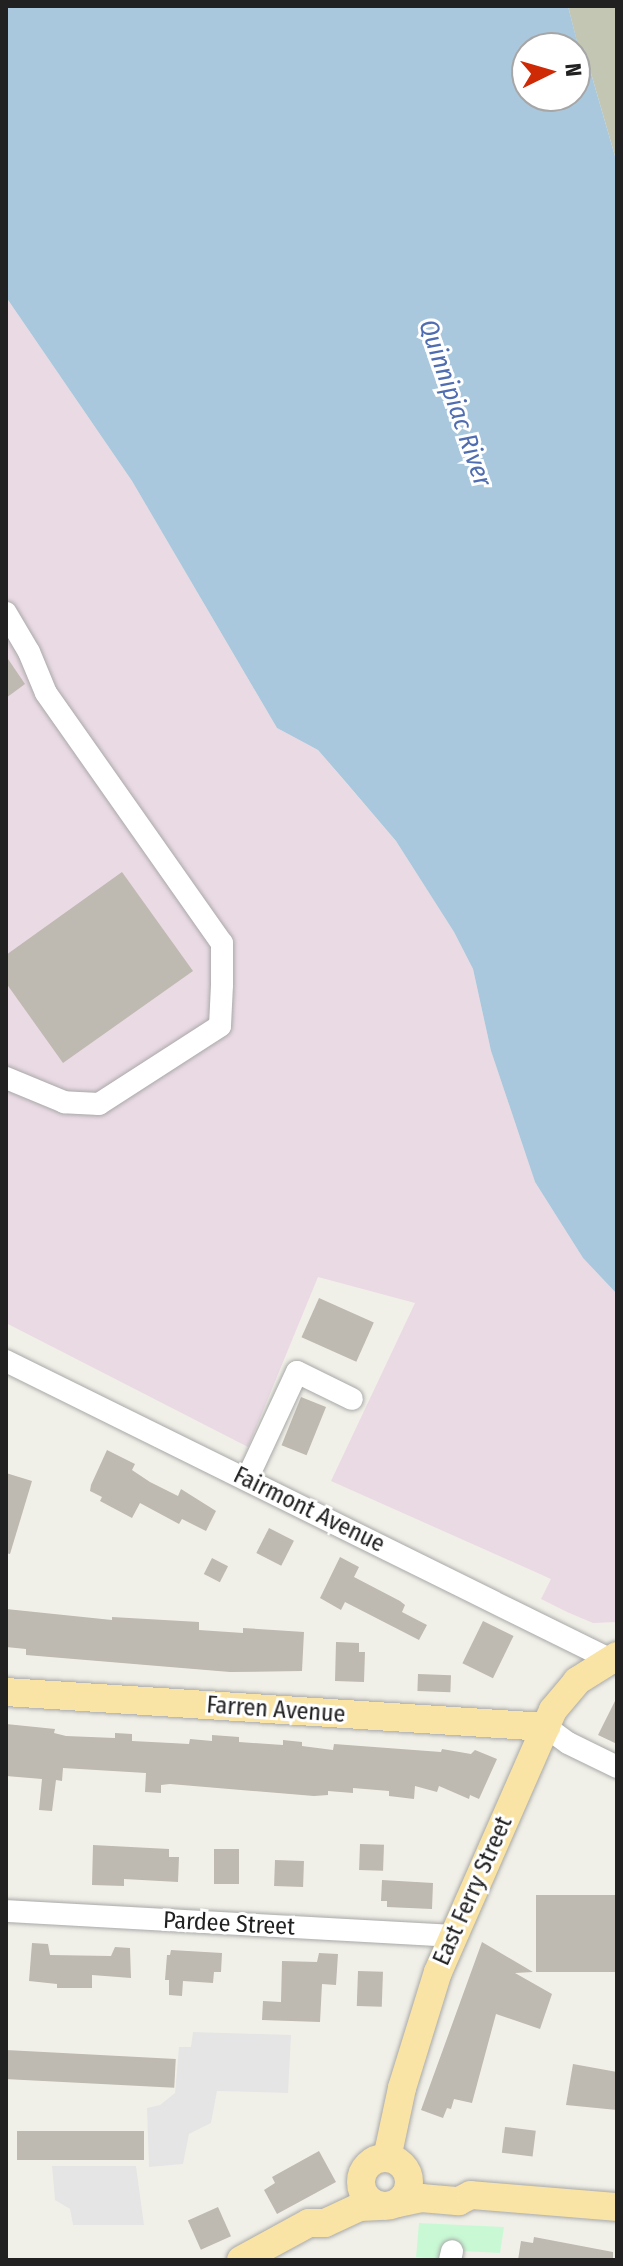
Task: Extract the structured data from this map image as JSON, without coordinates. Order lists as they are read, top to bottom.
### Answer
{
  "streets": {
    "main road": ["Farren Avenue", "East Ferry Street"],
    "street": ["Fairmont Avenue", "Pardee Street"]
  },
  "crossings": [
    ["Fairmont Avenue", "East Ferry Street"],
    ["Farren Avenue", "East Ferry Street"],
    ["East Ferry Street", "Pardee Street"]
  ],
  "water": ["Quinnipiac River"],
  "north": "right"
}
